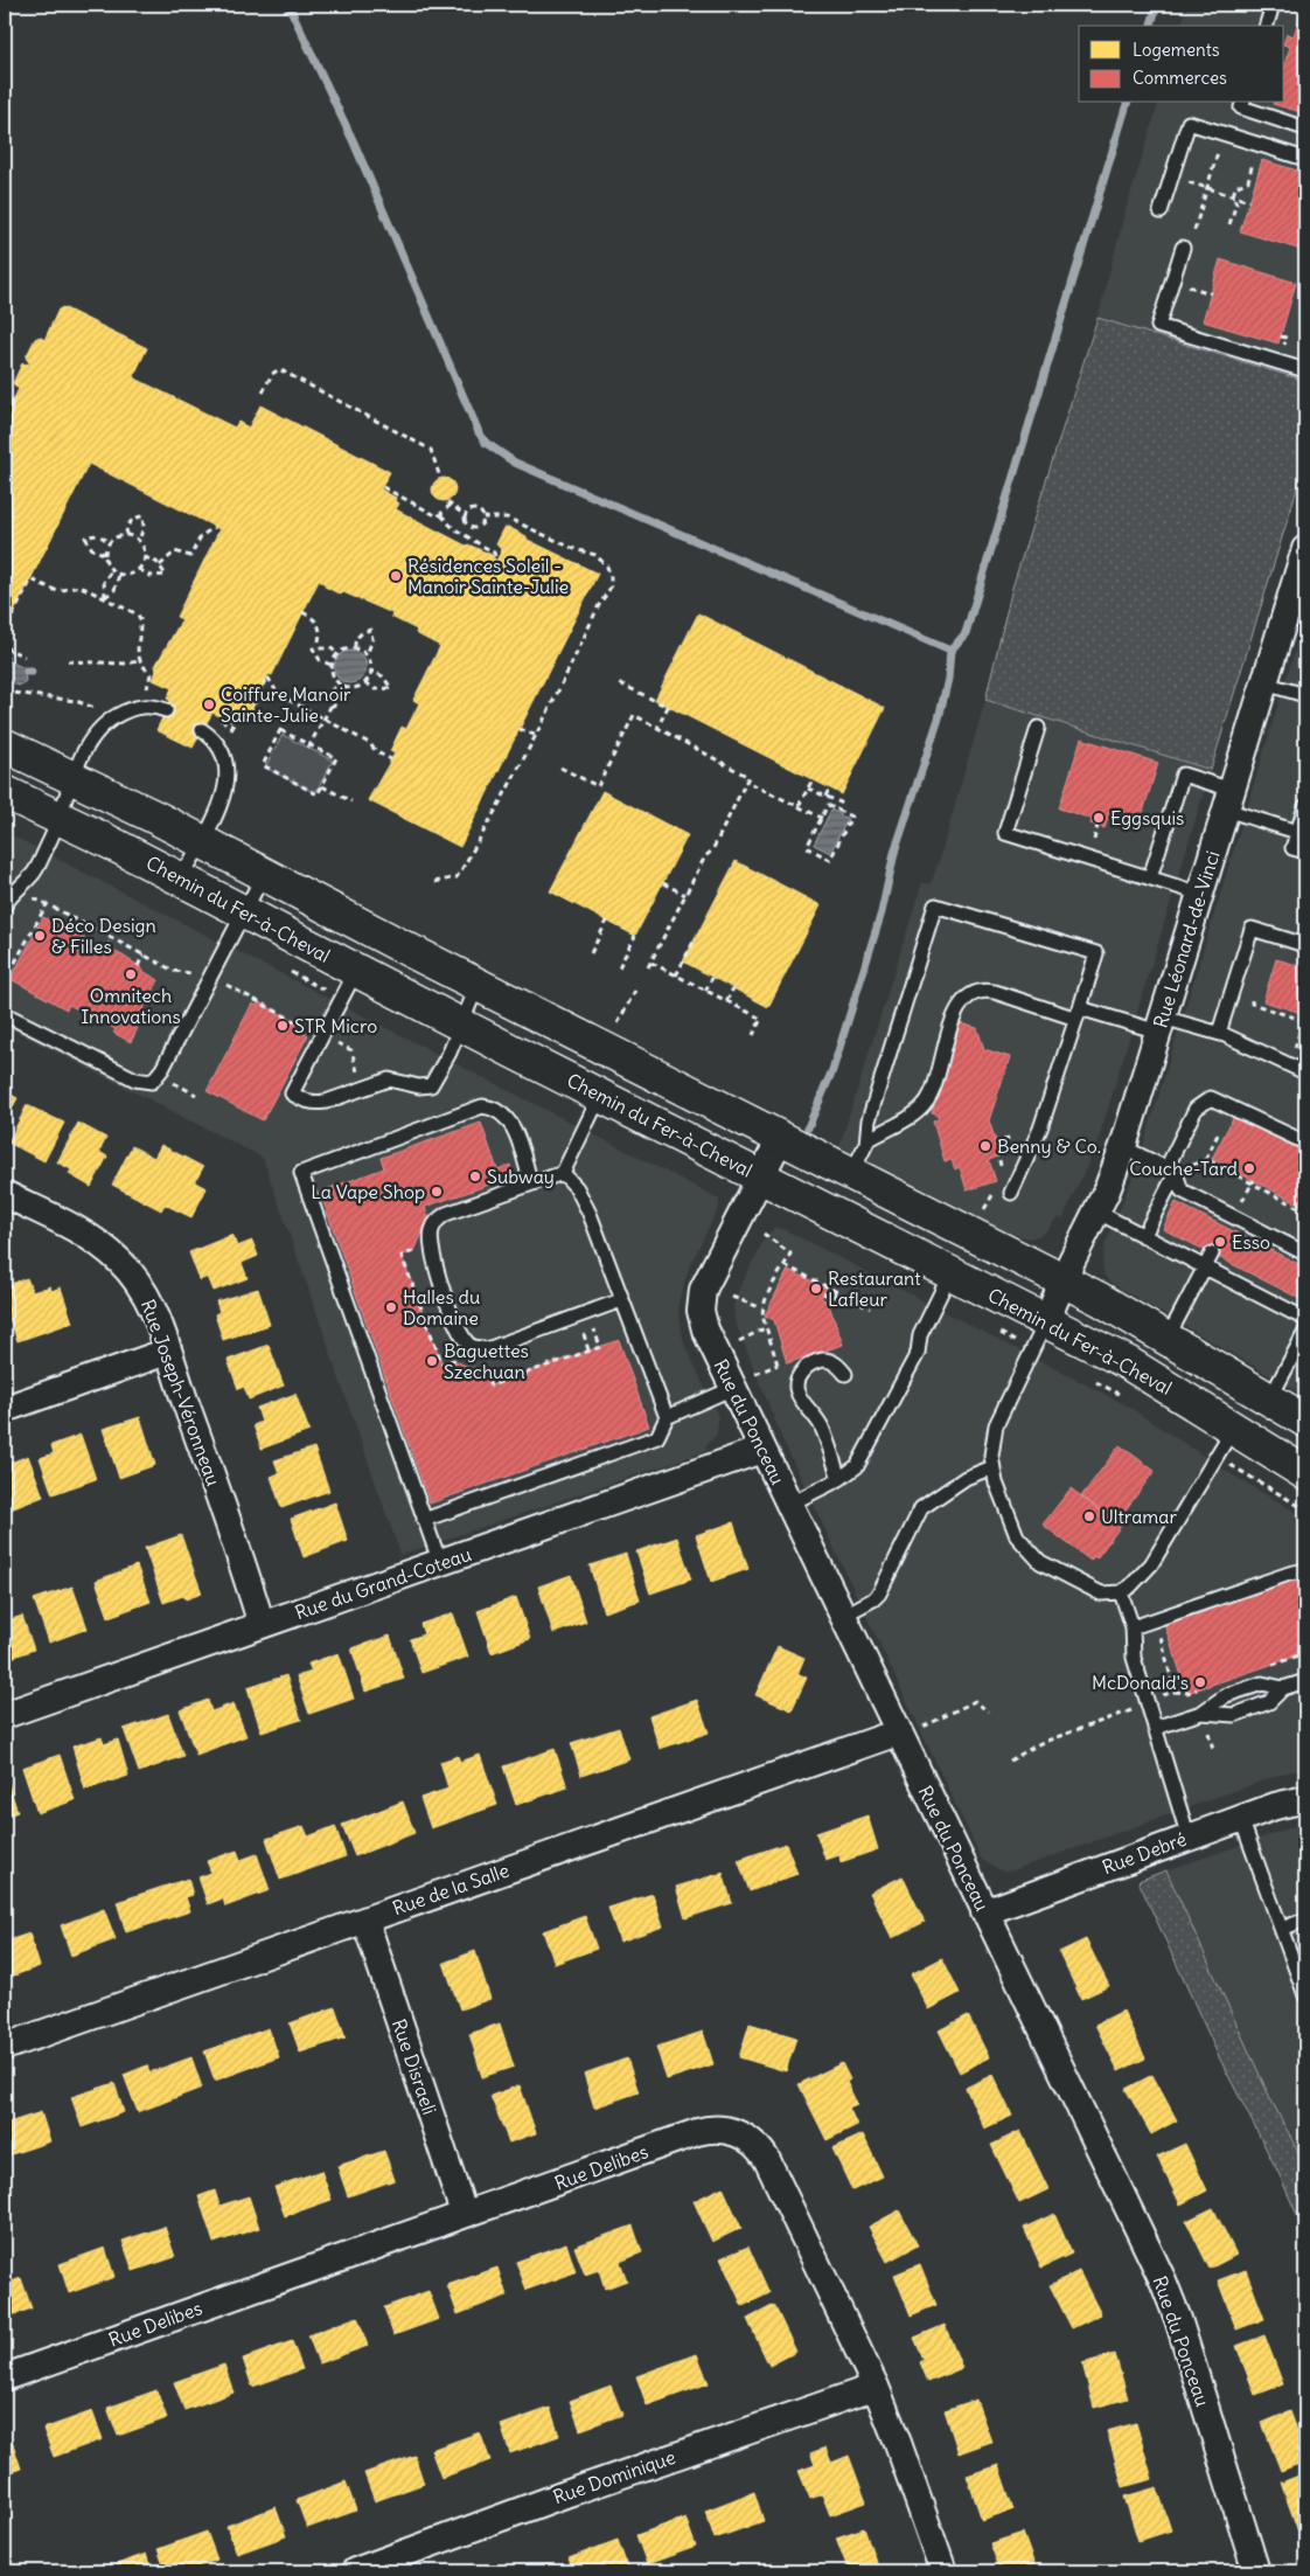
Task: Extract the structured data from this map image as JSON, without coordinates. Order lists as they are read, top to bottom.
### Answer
{
  "streets": {
    "street": [
      "Chemin du Fer-à-Cheval",
      "Rue Léonard-de-Vinci",
      "Rue Joseph-Véronneau",
      "Rue du Ponceau",
      "Rue du Grand-Coteau",
      "Rue Debré",
      "Rue de la Salle",
      "Rue Disraeli",
      "Rue Delibes",
      "Rue Dominique"
    ]
  },
  "crossings": [
    ["Chemin du Fer-à-Cheval", "Rue Léonard-de-Vinci"],
    ["Chemin du Fer-à-Cheval", "Rue du Ponceau"],
    ["Rue Joseph-Véronneau", "Rue du Grand-Coteau"],
    ["Rue du Ponceau", "Rue du Grand-Coteau"],
    ["Rue du Ponceau", "Rue Debré"],
    ["Rue du Ponceau", "Rue de la Salle"],
    ["Rue de la Salle", "Rue Disraeli"],
    ["Rue Disraeli", "Rue Delibes"],
    ["Rue Delibes", "Rue Dominique"]
  ],
  "places": [
    "Résidences Soleil - Manoir Sainte-Julie",
    "Coiffure Manoir Sainte-Julie",
    "Eggsquis",
    "Déco Design & Filles",
    "Omnitech Innovations",
    "STR Micro",
    "Benny & Co.",
    "Couche-Tard",
    "Subway",
    "La Vape Shop",
    "Esso",
    "Restaurant Lafleur",
    "Halles du Domaine",
    "Baguettes Szechuan",
    "Ultramar",
    "McDonald's"
  ],
  "legend": ["Logements", "Commerces"]
}
